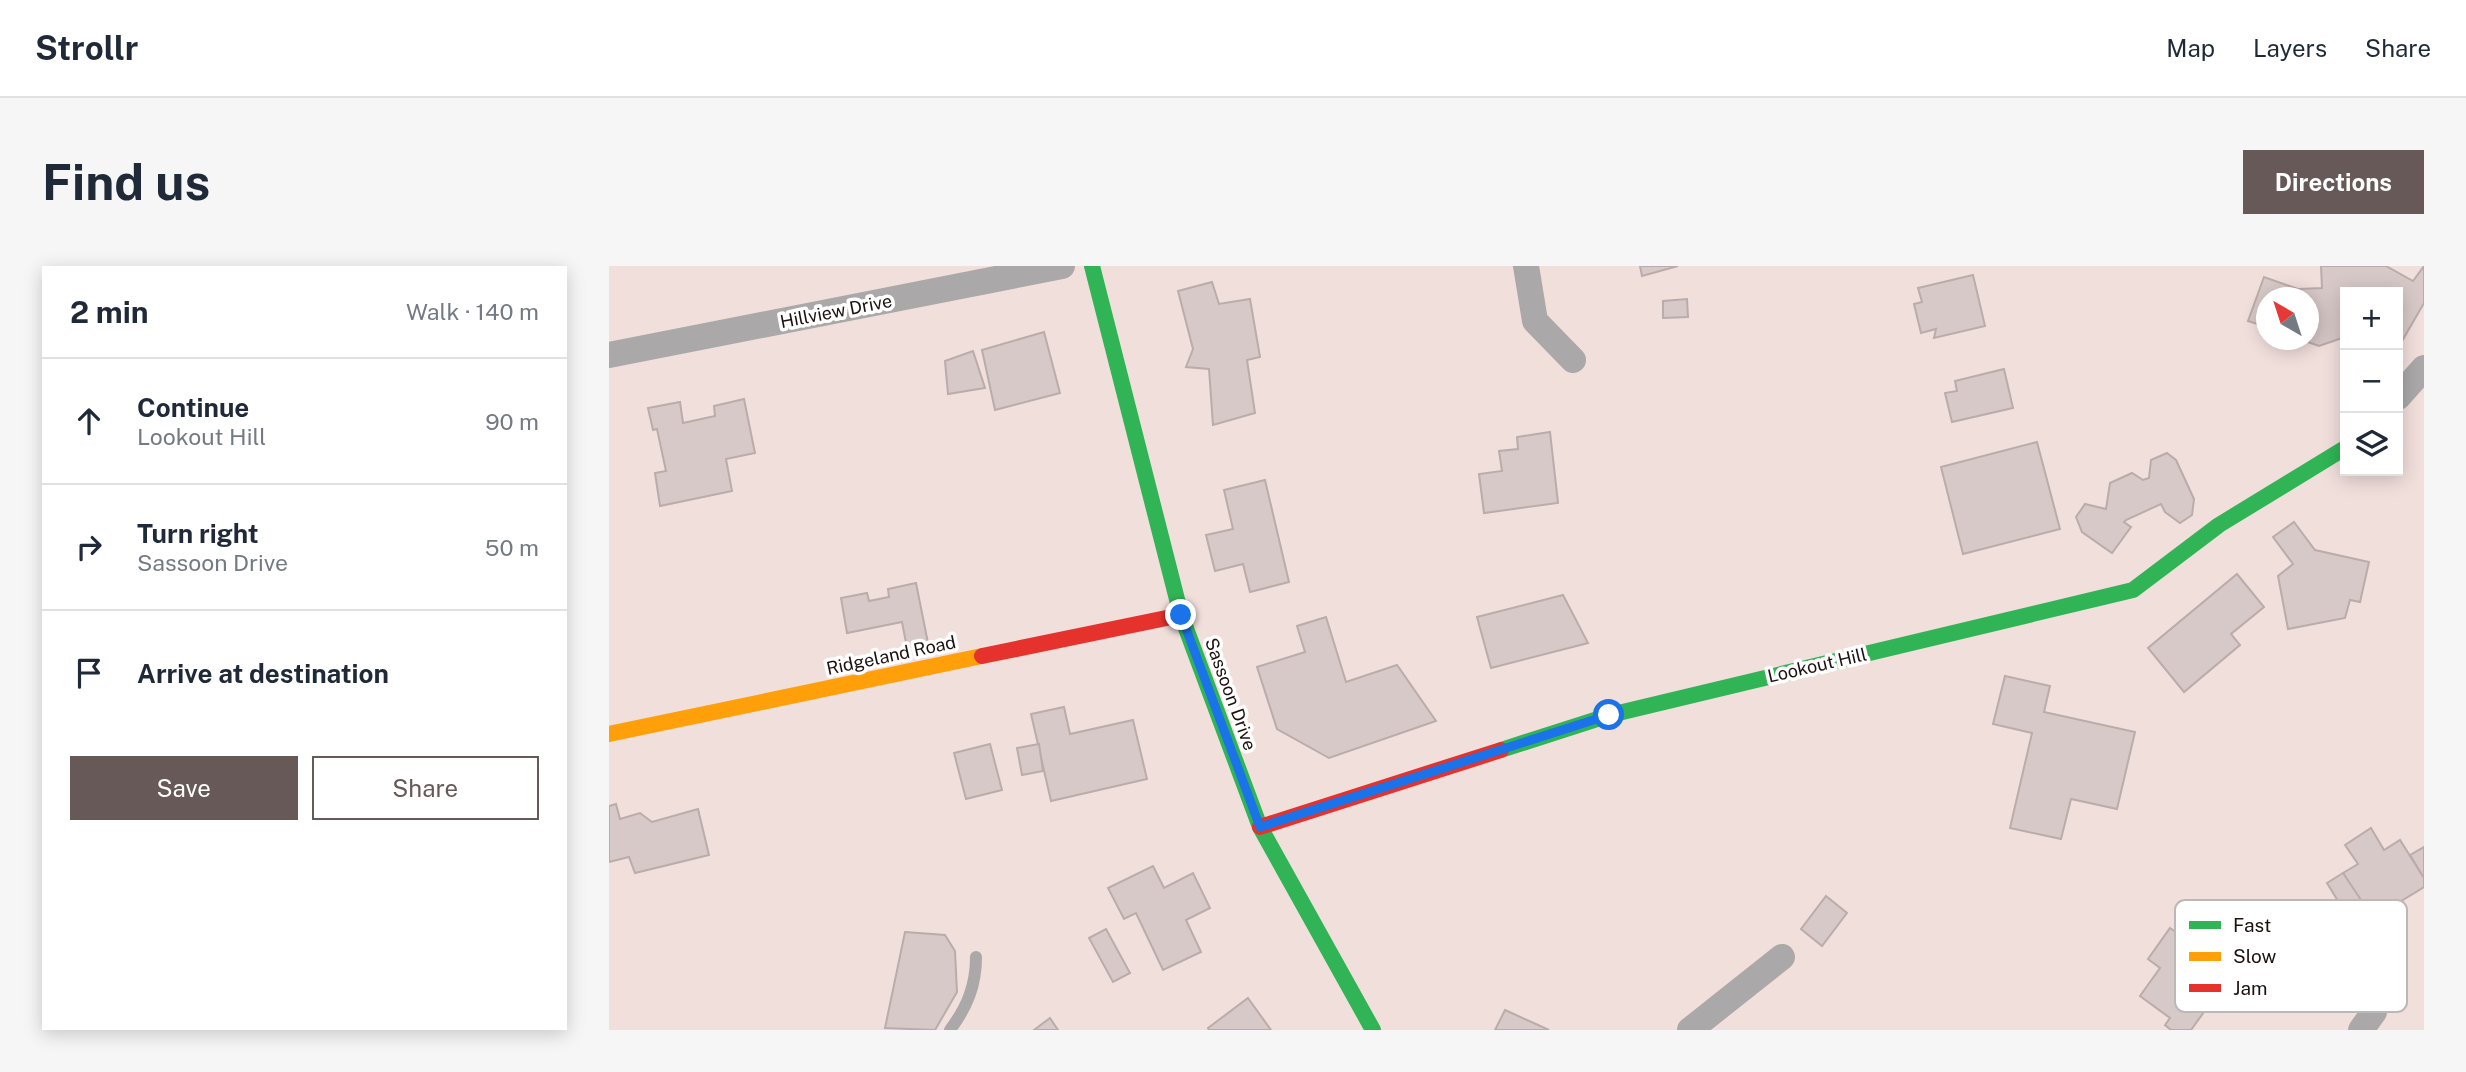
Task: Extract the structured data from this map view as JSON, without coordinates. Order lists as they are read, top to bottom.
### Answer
{
  "streets": {
    "street": [
      "Hillview Drive",
      "Ridgeland Road",
      "Lookout Hill",
      "Sassoon Drive"
    ]
  },
  "crossings": [
    ["Ridgeland Road", "Sassoon Drive"],
    ["Lookout Hill", "Sassoon Drive"]
  ],
  "legend": ["Fast", "Slow", "Jam"],
  "north": "top left",
  "page": {
    "header": "Strollr",
    "nav": ["Map", "Layers", "Share"],
    "buttons": [
      "Directions",
      ["Save", "Share"]
    ],
    "title": "Find us",
    "heading": ["2 min", "Walk · 140 m"],
    "map_buttons": ["+", "−"],
    "list": [
      ["Continue", "Lookout Hill", "90 m"],
      ["Turn right", "Sassoon Drive", "50 m"],
      "Arrive at destination"
    ]
  }
}
